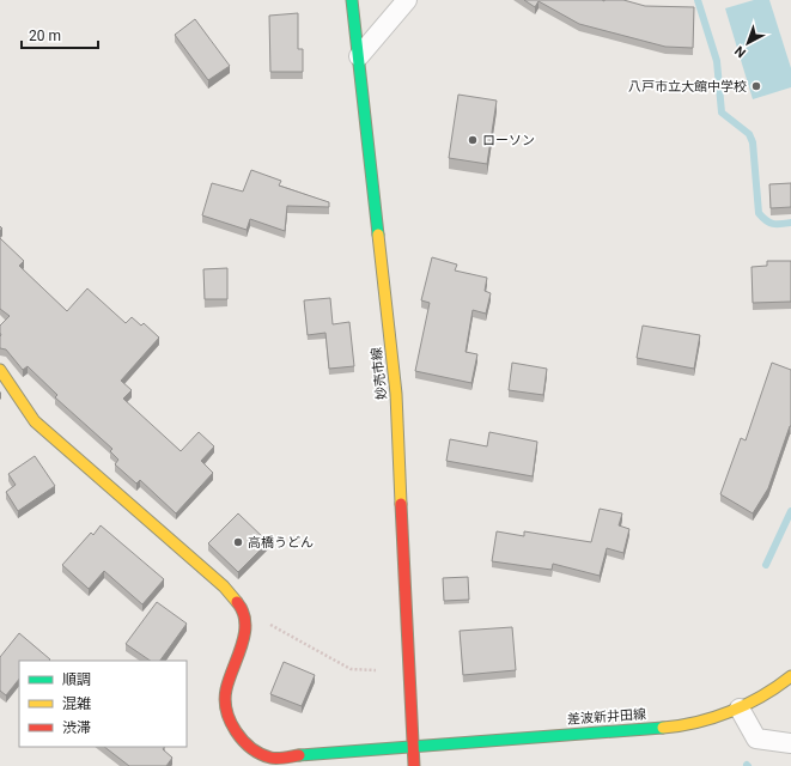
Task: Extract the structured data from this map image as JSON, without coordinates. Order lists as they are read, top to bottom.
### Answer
{
  "streets": {
    "main road": ["妙売市線", "差波新井田線"]
  },
  "crossings": [
    ["妙売市線", "差波新井田線"]
  ],
  "places": ["八戸市立大館中学校", "ローソン", "高橋うどん"],
  "legend": ["順調", "混雑", "渋滞"],
  "scale_bar": "20 m",
  "north": "bottom left"
}
